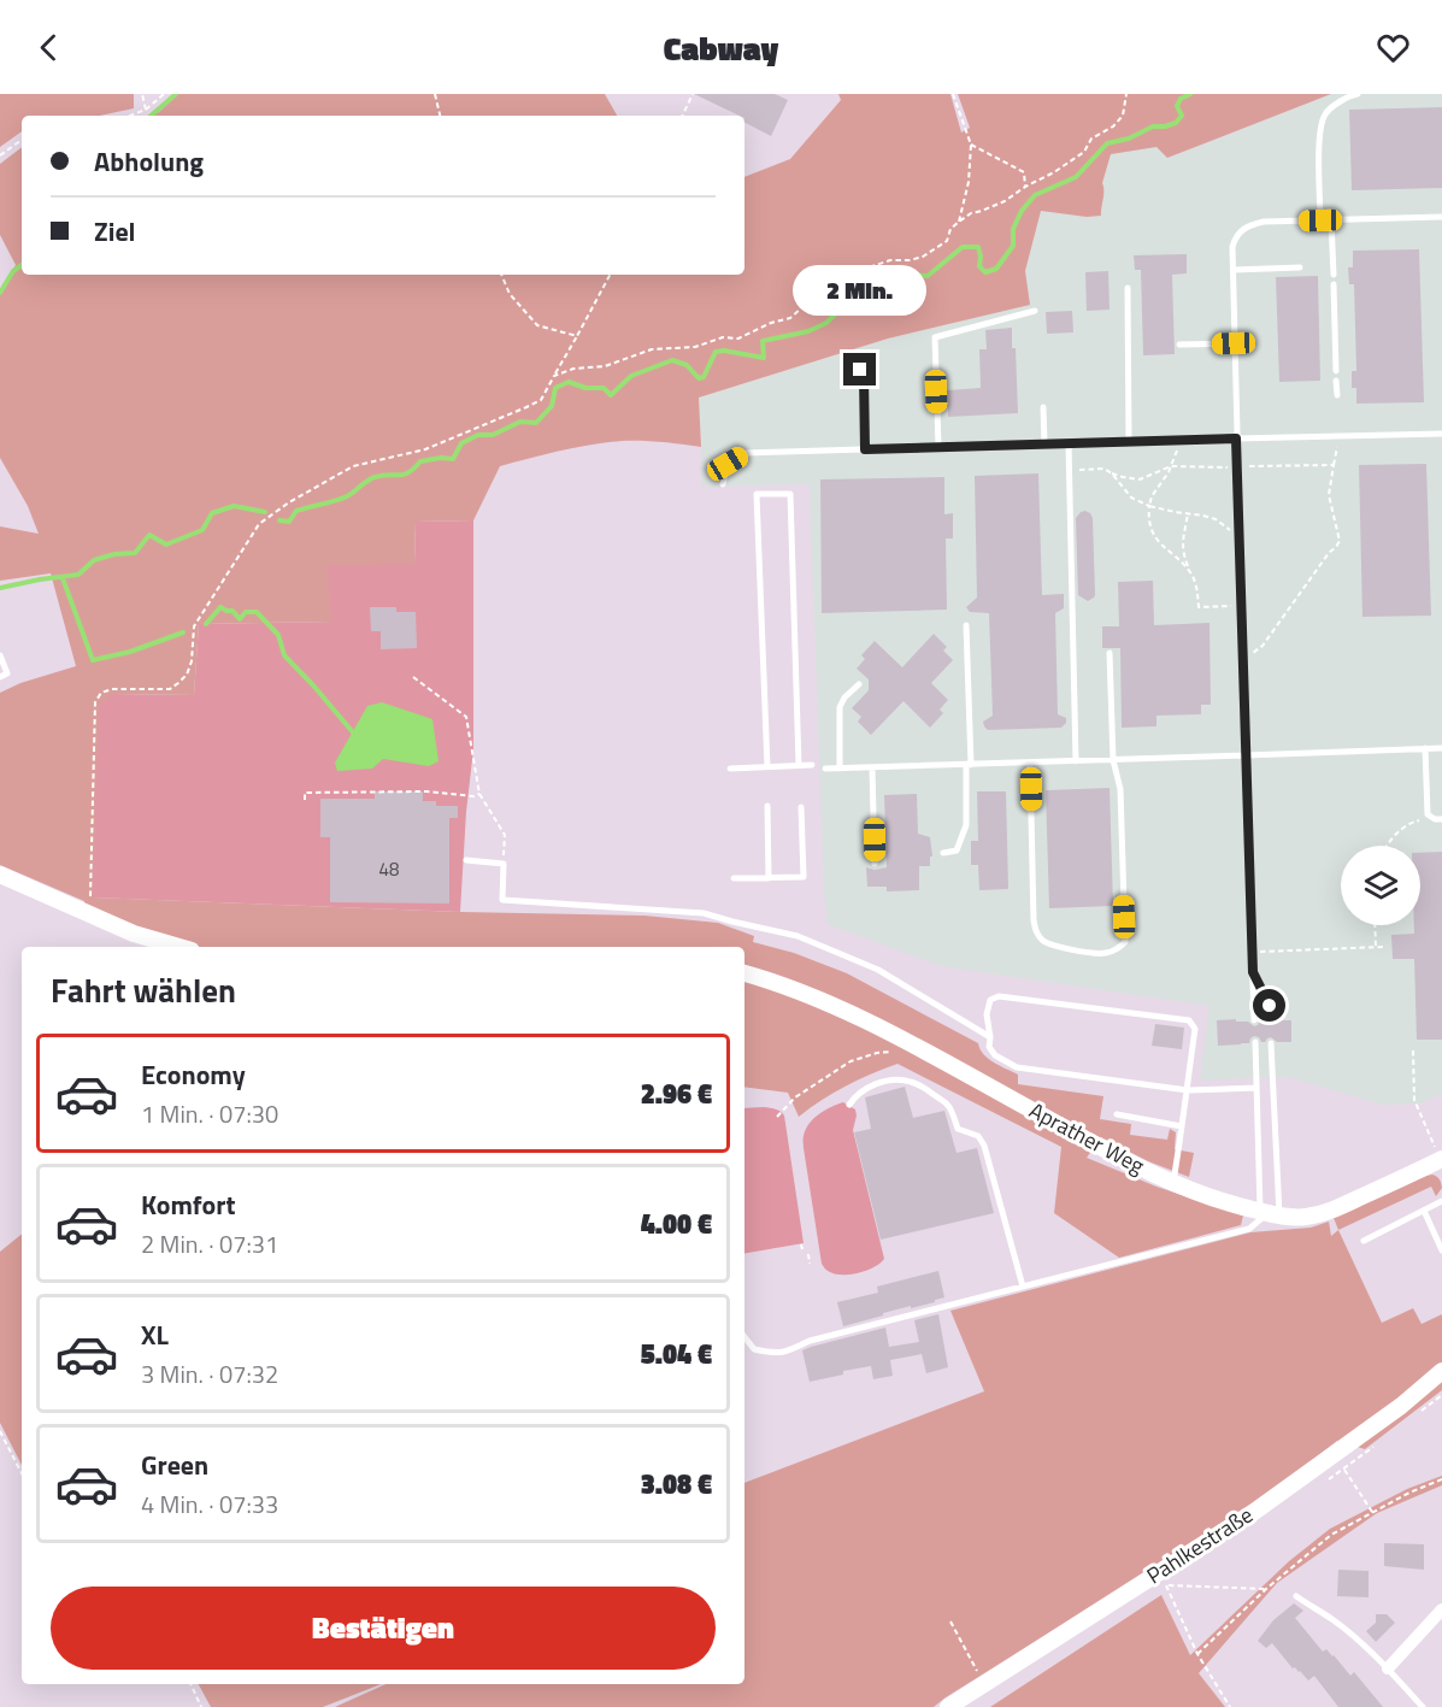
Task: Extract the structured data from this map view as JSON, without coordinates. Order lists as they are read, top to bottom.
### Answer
{
  "streets": {
    "street": ["Aprather Weg", "Pahlkestraße"]
  },
  "house_numbers": ["48"],
  "page": {
    "header": "Cabway",
    "banner": ["Abholung", "Ziel"],
    "bubble": "2 Min.",
    "heading": "Fahrt wählen",
    "list": [
      {
        "name": "Economy",
        "note": "1 Min. · 07:30",
        "value": "2.96 €"
      },
      {
        "name": "Komfort",
        "note": "2 Min. · 07:31",
        "value": "4.00 €"
      },
      {
        "name": "XL",
        "note": "3 Min. · 07:32",
        "value": "5.04 €"
      },
      {
        "name": "Green",
        "note": "4 Min. · 07:33",
        "value": "3.08 €"
      }
    ],
    "buttons": "Bestätigen"
  }
}
